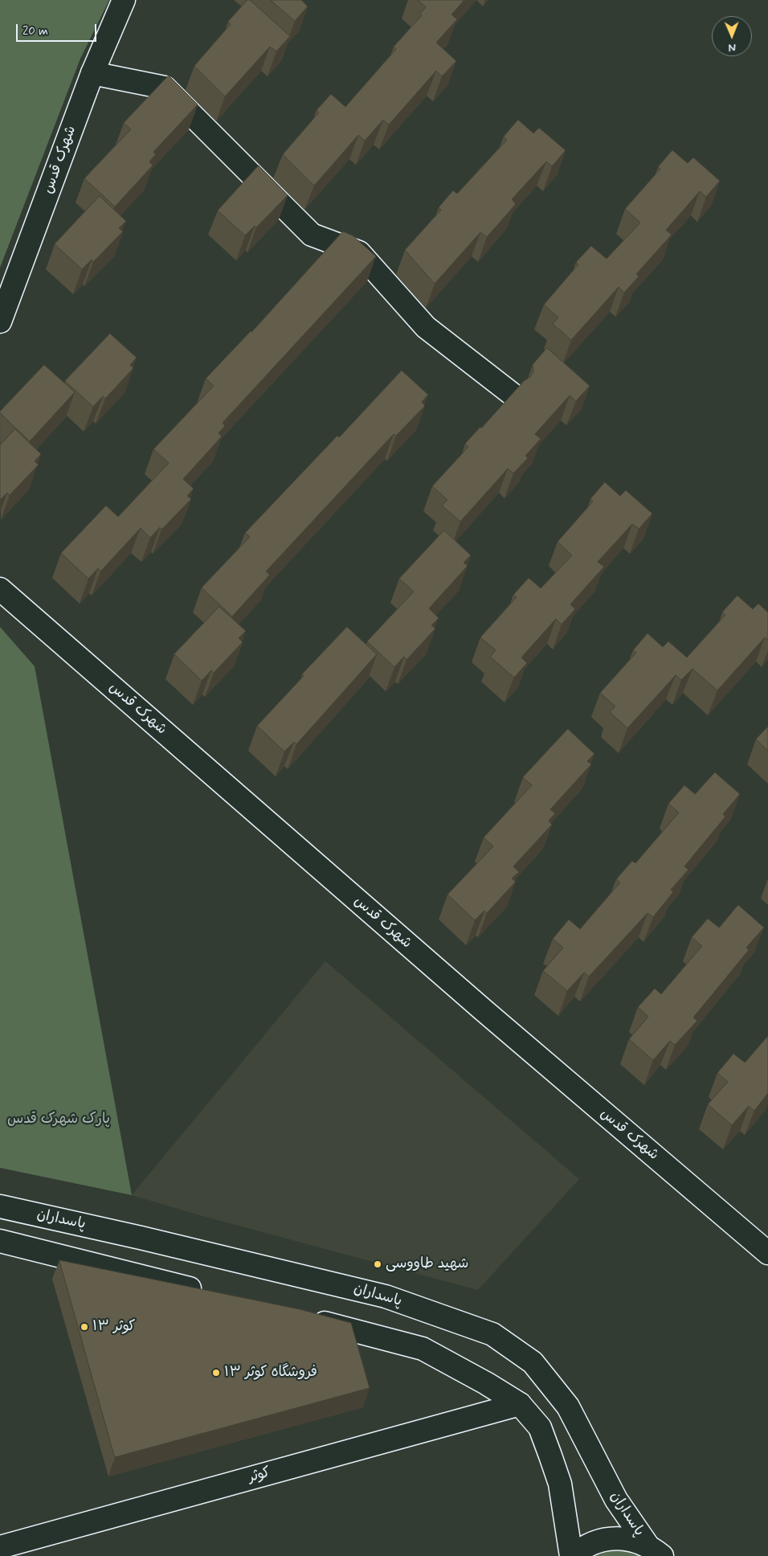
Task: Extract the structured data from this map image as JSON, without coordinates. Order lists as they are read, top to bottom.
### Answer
{
  "streets": {
    "street": ["شهرک قدس", "پاسداران", "کوثر"]
  },
  "parks": ["پارک شهرک قدس"],
  "places": ["شهید طاووسی", "کوثر ۱۳", "فروشگاه کوثر ۱۳"],
  "scale_bar": "20 m",
  "north": "bottom"
}
